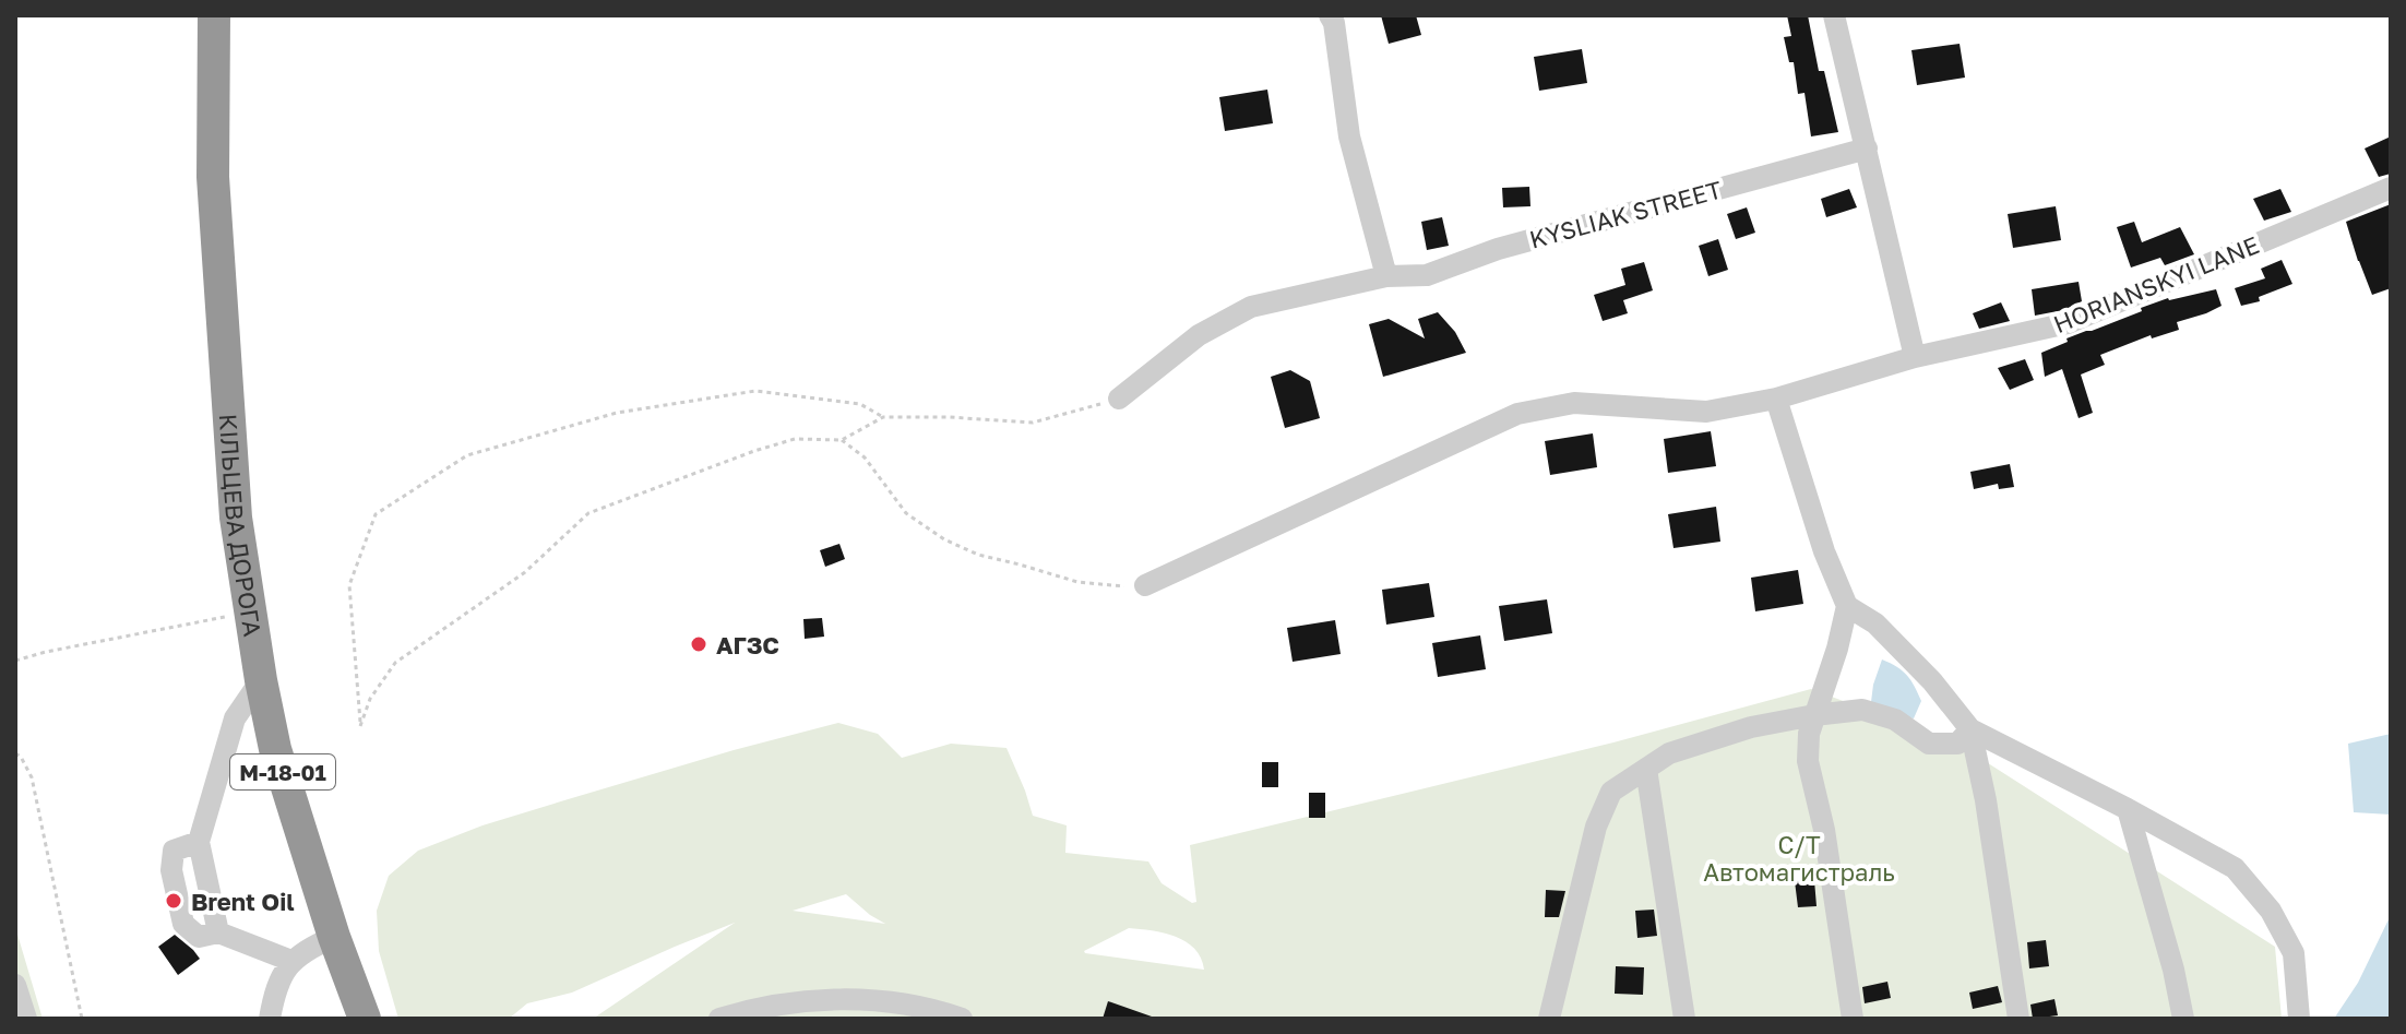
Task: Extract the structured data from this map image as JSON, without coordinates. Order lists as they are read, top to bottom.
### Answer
{
  "streets": {
    "highway": ["КІЛЬЦЕВА ДОРОГА", "М-18-01"],
    "street": ["KYSLIAK STREET", "HORIANSKYI LANE"]
  },
  "parks": ["С/Т Автомагистраль"],
  "places": ["АГЗС", "Brent Oil"]
}
